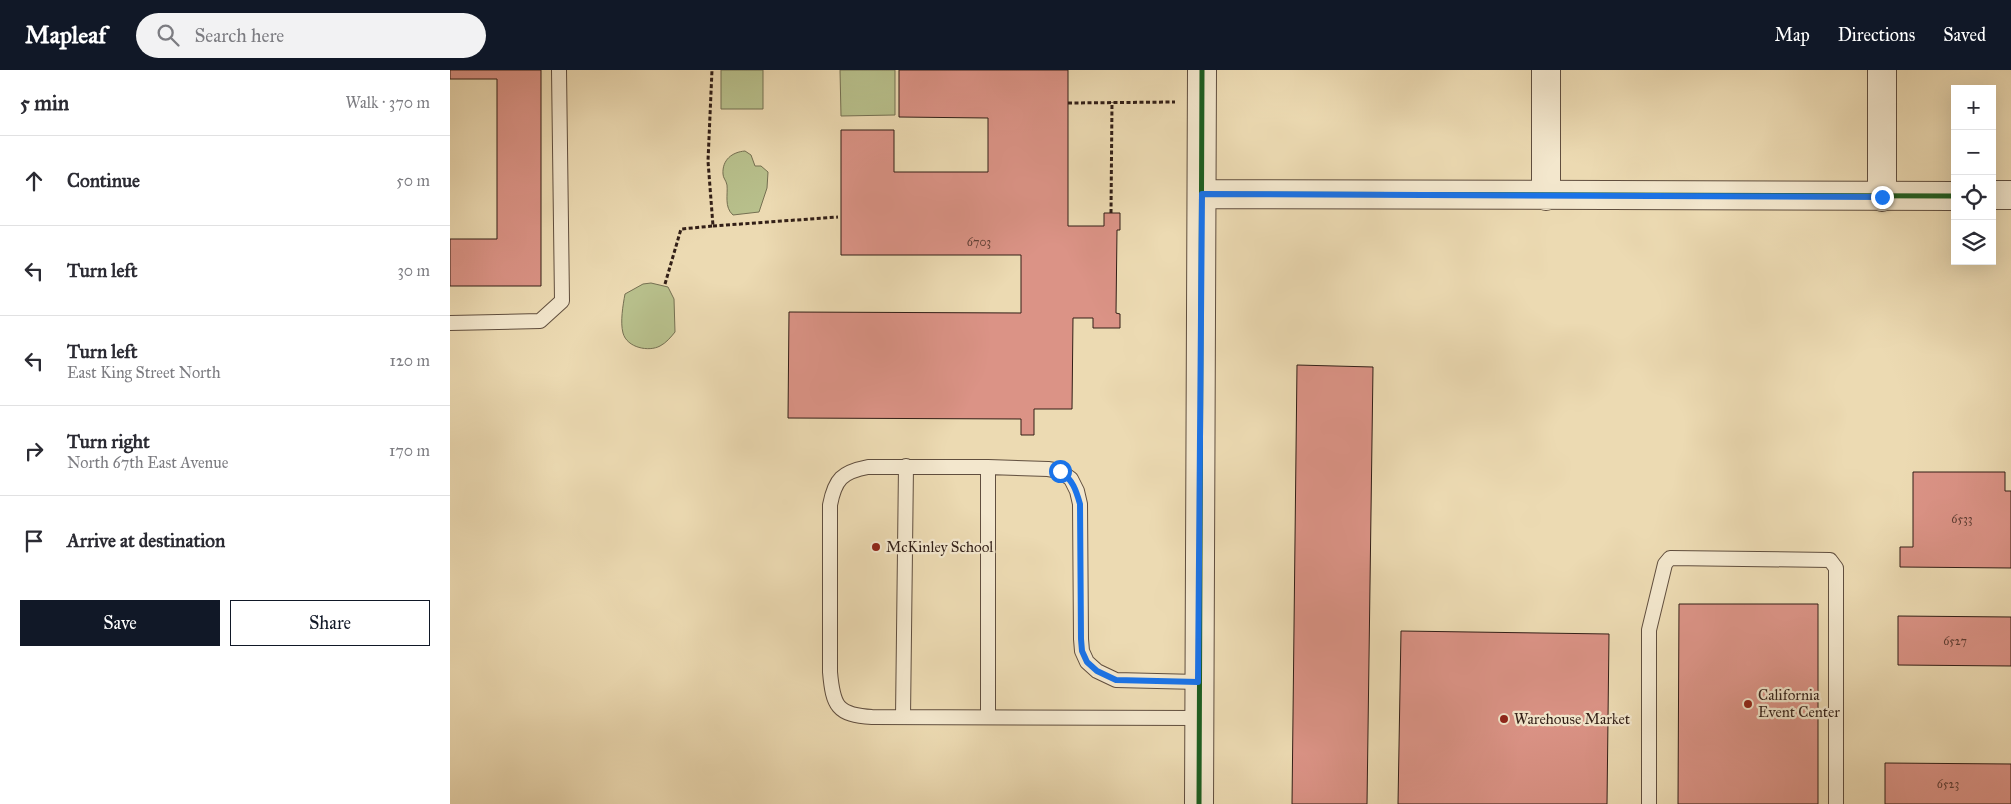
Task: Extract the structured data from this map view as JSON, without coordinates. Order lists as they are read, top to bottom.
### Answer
{
  "places": ["McKinley School", "California Event Center", "Warehouse Market"],
  "house_numbers": [
    "6703",
    "6533",
    "6527",
    "6523"
  ],
  "page": {
    "header": "Mapleaf",
    "search": "Search here",
    "nav": ["Map", "Directions", "Saved"],
    "heading": ["5 min", "Walk · 370 m"],
    "map_buttons": ["+", "−"],
    "list": [
      ["Continue", "50 m"],
      ["Turn left", "30 m"],
      ["Turn left", "East King Street North", "120 m"],
      ["Turn right", "North 67th East Avenue", "170 m"],
      "Arrive at destination"
    ],
    "buttons": ["Save", "Share"]
  }
}
